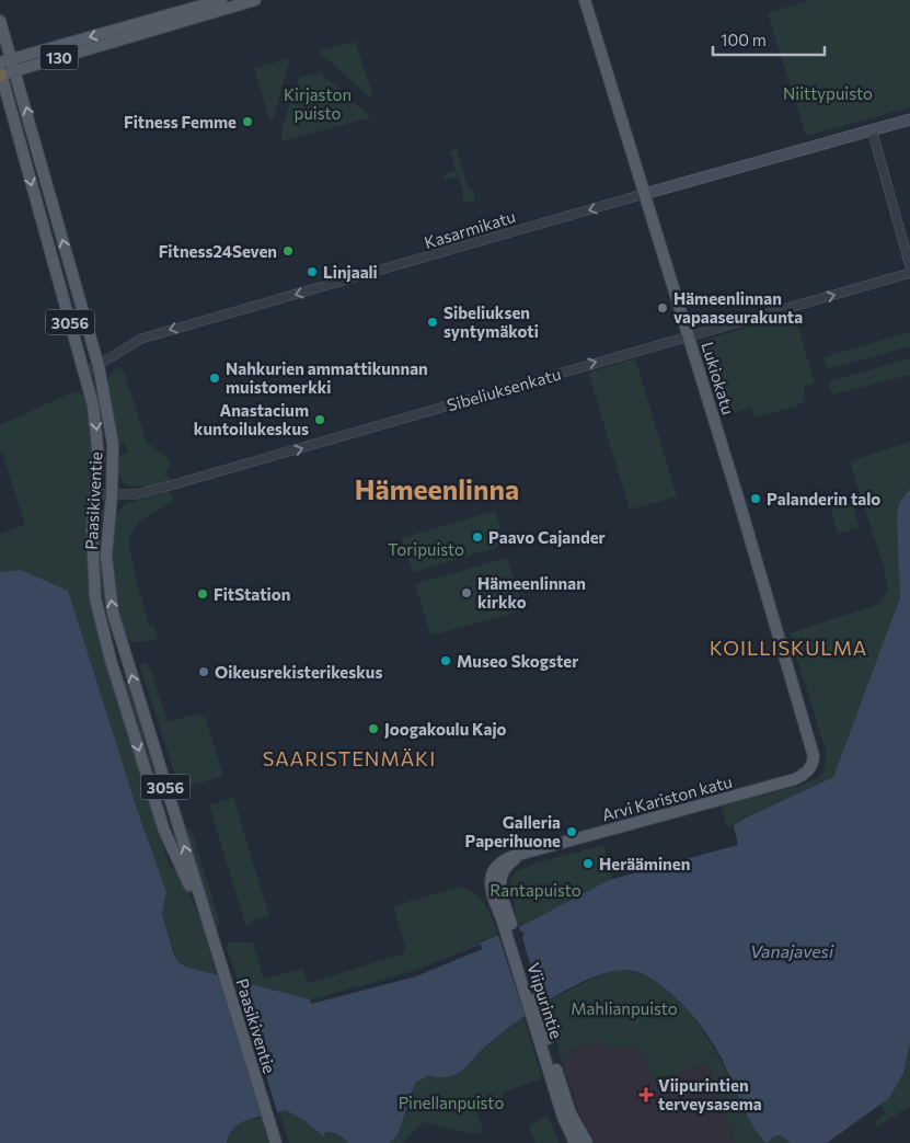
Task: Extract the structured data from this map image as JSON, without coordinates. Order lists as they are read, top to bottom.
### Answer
{
  "streets": {
    "main road": [
      "130",
      "Kasarmikatu",
      "3056",
      "Lukiokatu",
      "Paasikiventie",
      "Arvi Kariston katu",
      "Viipurintie"
    ],
    "street": ["Sibeliuksenkatu"]
  },
  "crossings": [
    ["130", "Paasikiventie"],
    ["Kasarmikatu", "Lukiokatu"],
    ["Kasarmikatu", "Paasikiventie"],
    ["Lukiokatu", "Sibeliuksenkatu"],
    ["Lukiokatu", "Arvi Kariston katu"],
    ["Sibeliuksenkatu", "Paasikiventie"],
    ["Arvi Kariston katu", "Viipurintie"]
  ],
  "one_way": ["Kasarmikatu", "Sibeliuksenkatu"],
  "districts": ["Hämeenlinna", "KOILLISKULMA", "SAARISTENMÄKI"],
  "water": ["Vanajavesi"],
  "parks": [
    "Niittypuisto",
    "Kirjaston puisto",
    "Toripuisto",
    "Rantapuisto",
    "Mahlianpuisto",
    "Pinellanpuisto"
  ],
  "places": {
    "other": [
      "Fitness Femme",
      "Fitness24Seven",
      "Linjaali",
      "Hämeenlinnan vapaaseurakunta",
      "Sibeliuksen syntymäkoti",
      "Nahkurien ammattikunnan muistomerkki",
      "Anastacium kuntoilukeskus",
      "Palanderin talo",
      "Paavo Cajander",
      "Hämeenlinnan kirkko",
      "FitStation",
      "Museo Skogster",
      "Oikeusrekisterikeskus",
      "Joogakoulu Kajo",
      "Galleria Paperihuone",
      "Herääminen"
    ],
    "health": ["Viipurintien terveysasema"]
  },
  "scale_bar": "100 m"
}
